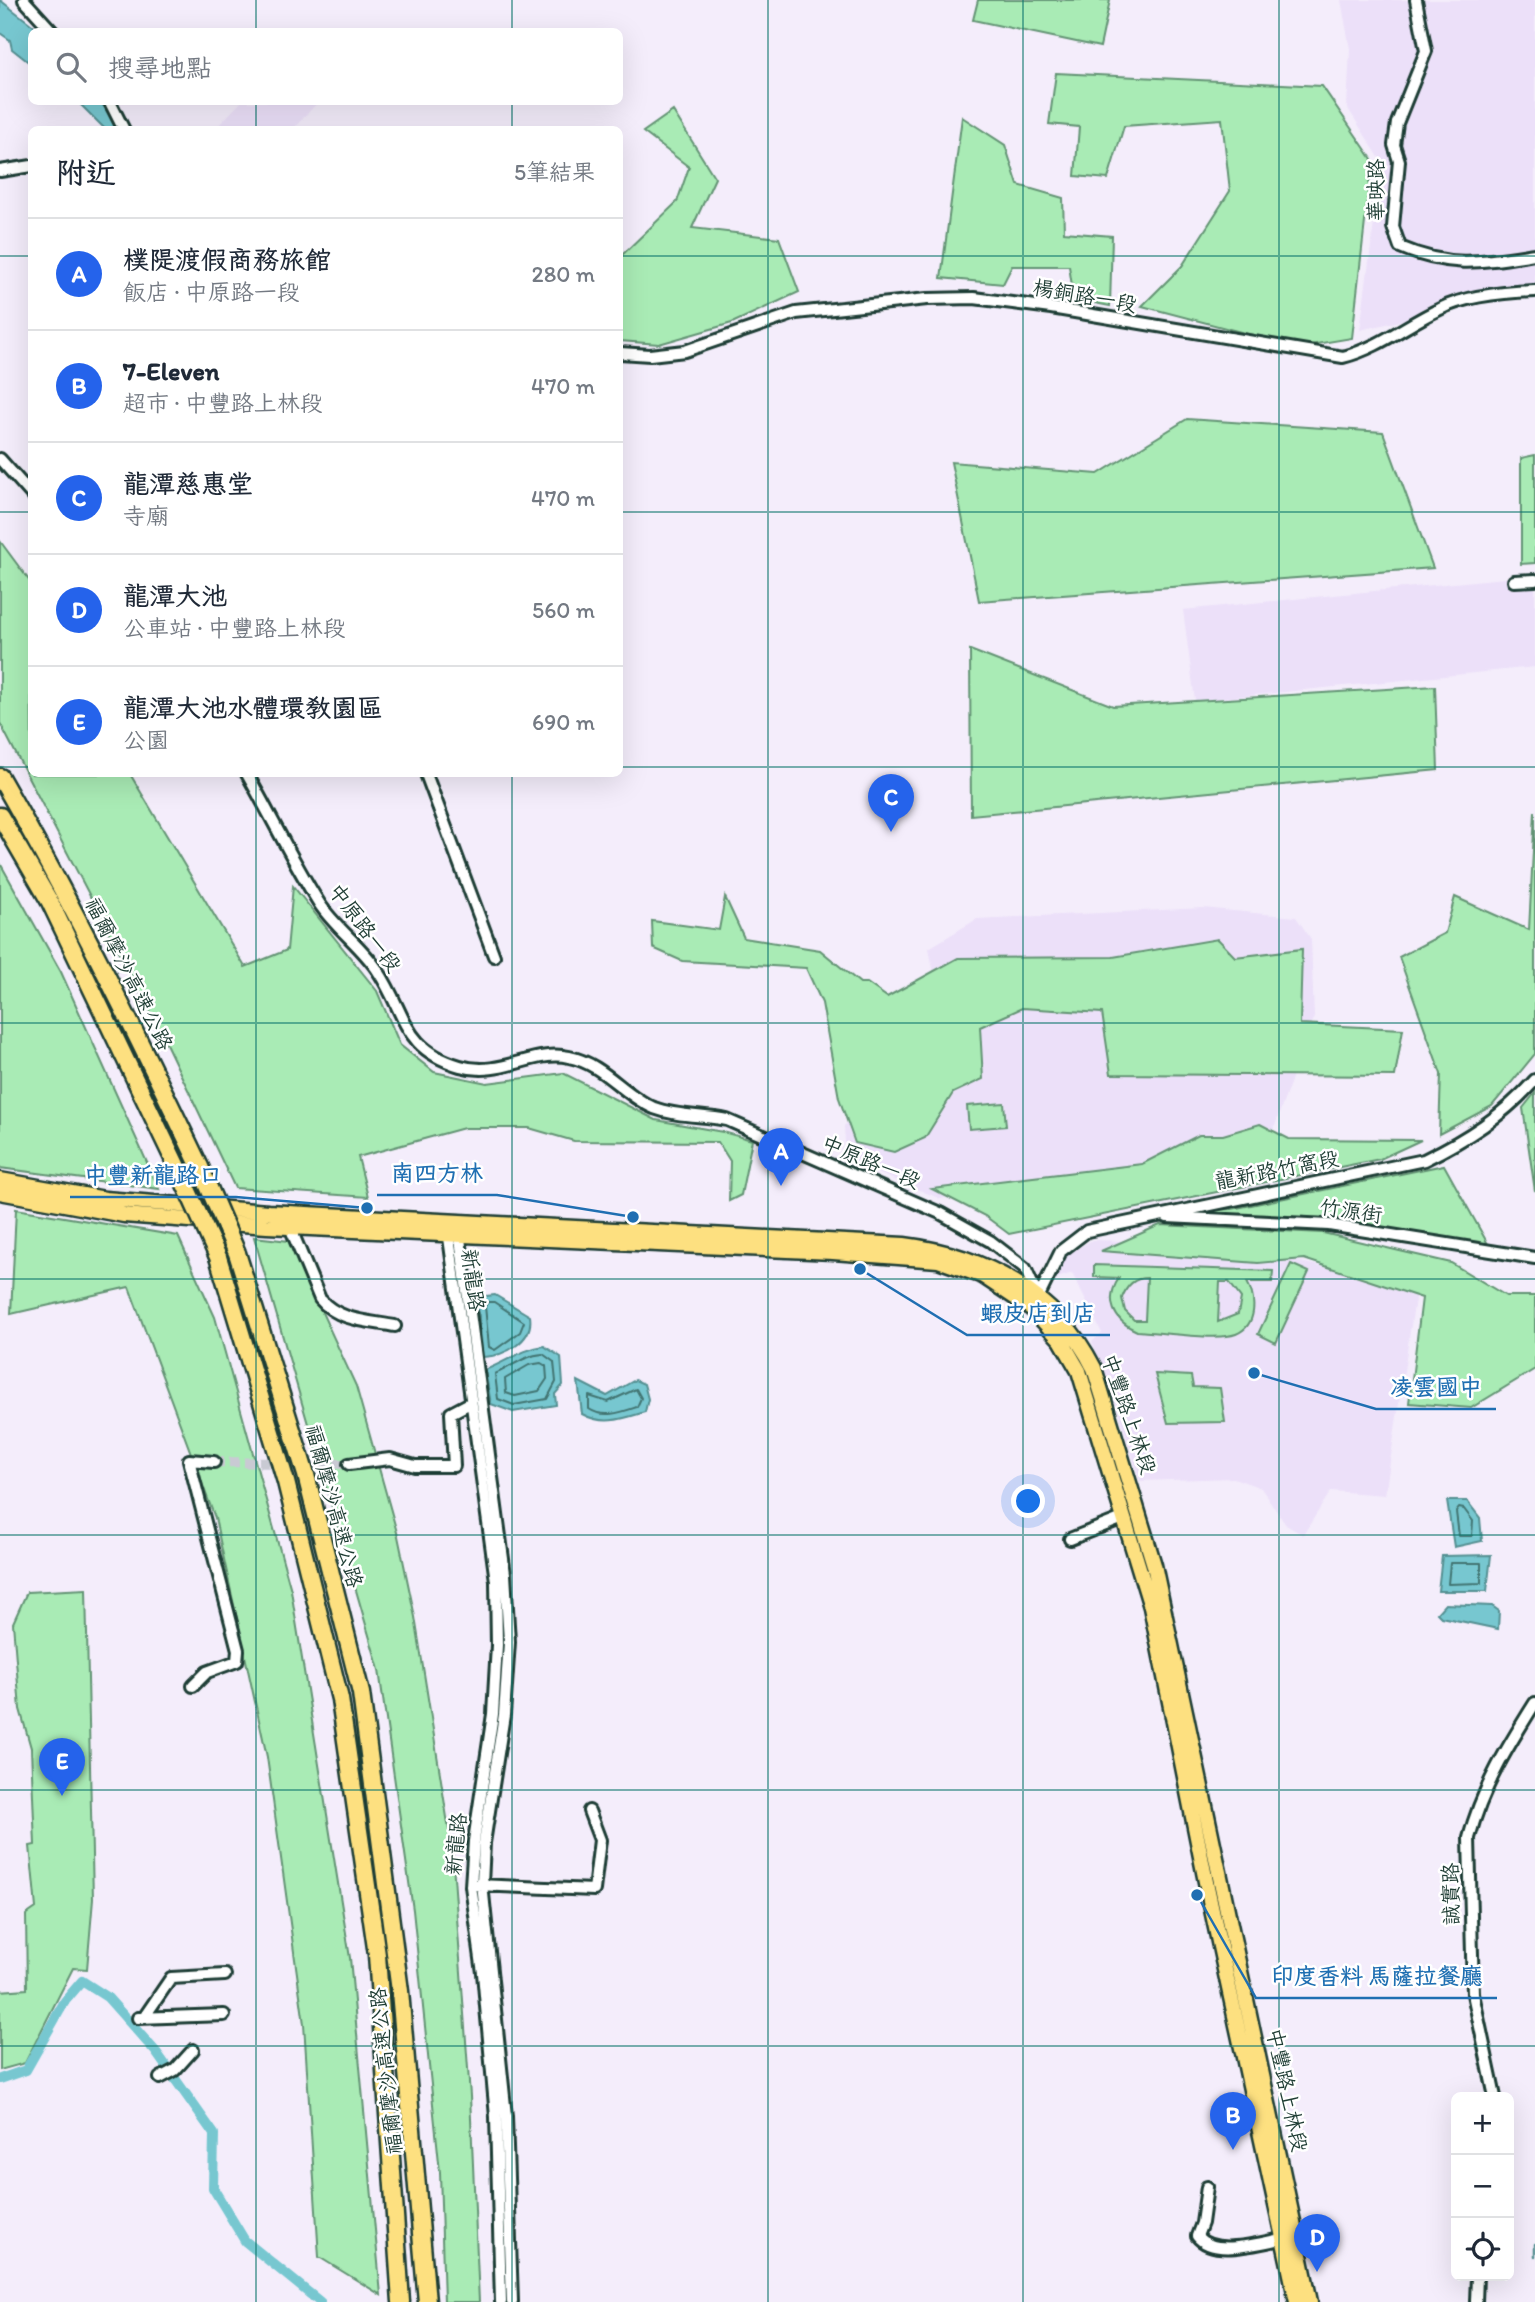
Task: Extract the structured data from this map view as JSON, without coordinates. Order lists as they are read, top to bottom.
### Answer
{
  "streets": {
    "highway": ["福爾摩沙高速公路"],
    "main road": ["中豐路上林段"],
    "street": [
      "華映路",
      "楊銅路一段",
      "中原路一段",
      "龍新路竹窩段",
      "竹源街",
      "新龍路",
      "誠實路"
    ]
  },
  "crossings": [
    ["中原路一段", "龍新路竹窩段"],
    ["中原路一段", "中豐路上林段"],
    ["龍新路竹窩段", "竹源街"],
    ["龍新路竹窩段", "中豐路上林段"],
    ["新龍路", "中豐路上林段"]
  ],
  "places": [
    "中豐新龍路口",
    "南四方林",
    "蝦皮店到店",
    "凌雲國中",
    "印度香料 馬薩拉餐廳"
  ],
  "page": {
    "search": "搜尋地點",
    "heading": ["附近", "5筆結果"],
    "list": [
      {
        "mark": "A",
        "name": "樸隄渡假商務旅館",
        "note": "飯店 · 中原路一段",
        "value": "280 m"
      },
      {
        "mark": "B",
        "name": "7-Eleven",
        "note": "超市 · 中豐路上林段",
        "value": "470 m"
      },
      {
        "mark": "C",
        "name": "龍潭慈惠堂",
        "note": "寺廟",
        "value": "470 m"
      },
      {
        "mark": "D",
        "name": "龍潭大池",
        "note": "公車站 · 中豐路上林段",
        "value": "560 m"
      },
      {
        "mark": "E",
        "name": "龍潭大池水體環教園區",
        "note": "公園",
        "value": "690 m"
      }
    ],
    "pins": [
      "C",
      "A",
      "E",
      "B",
      "D"
    ],
    "map_buttons": ["+", "−"]
  }
}
